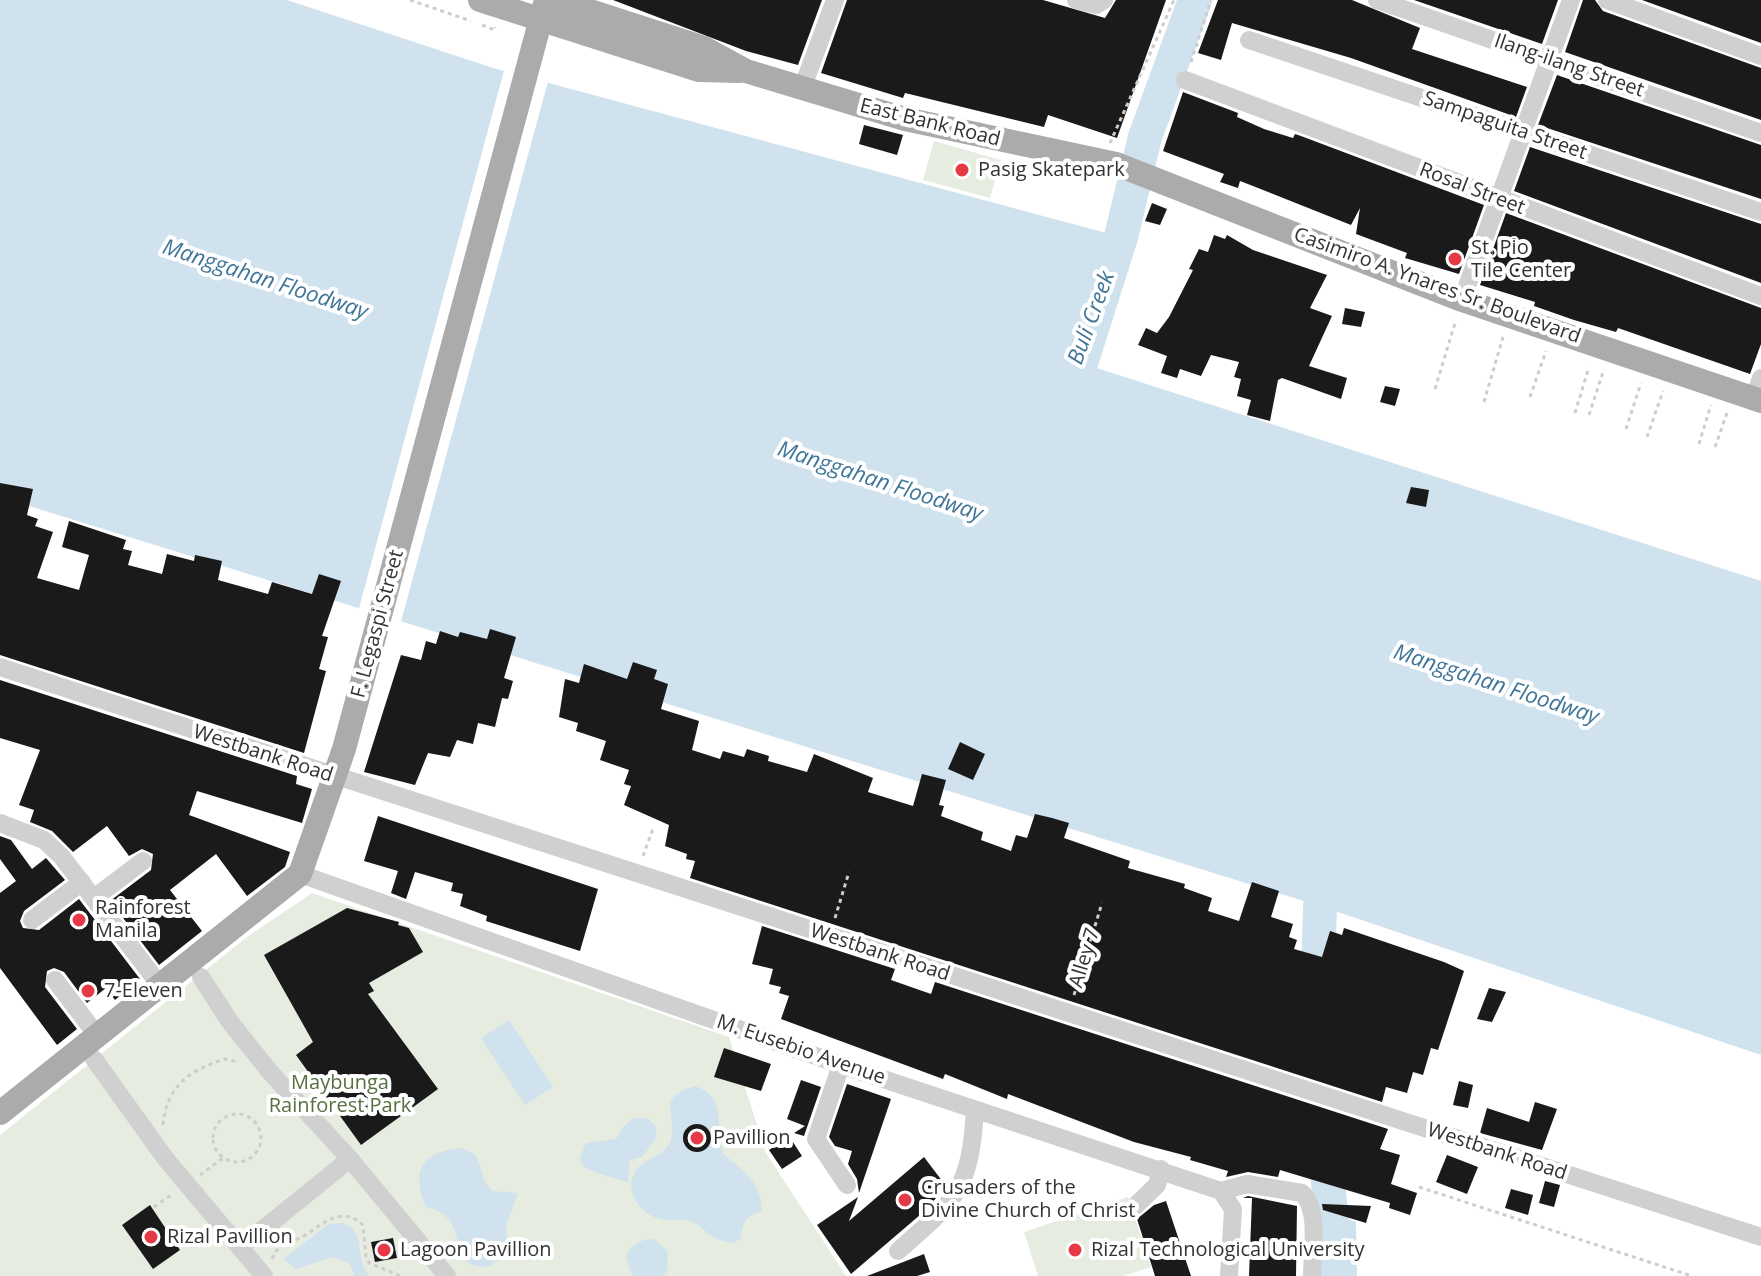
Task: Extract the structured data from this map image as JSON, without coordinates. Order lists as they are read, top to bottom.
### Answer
{
  "streets": {
    "main road": ["East Bank Road", "Casimiro A. Ynares Sr. Boulevard", "F. Legaspi Street"],
    "street": [
      "Ilang-ilang Street",
      "Sampaguita Street",
      "Rosal Street",
      "Westbank Road",
      "M. Eusebio Avenue"
    ],
    "path": ["Alley 7"]
  },
  "crossings": [
    ["East Bank Road", "Casimiro A. Ynares Sr. Boulevard"],
    ["East Bank Road", "F. Legaspi Street"],
    ["F. Legaspi Street", "Westbank Road"],
    ["F. Legaspi Street", "M. Eusebio Avenue"],
    ["Westbank Road", "Alley 7"]
  ],
  "water": ["Manggahan Floodway", "Buli Creek"],
  "parks": ["Maybunga Rainforest Park"],
  "places": [
    "Pasig Skatepark",
    "St. Pio Tile Center",
    "Rainforest Manila",
    "7-Eleven",
    "Pavillion",
    "Crusaders of the Divine Church of Christ",
    "Rizal Pavillion",
    "Lagoon Pavillion",
    "Rizal Technological University"
  ]
}
